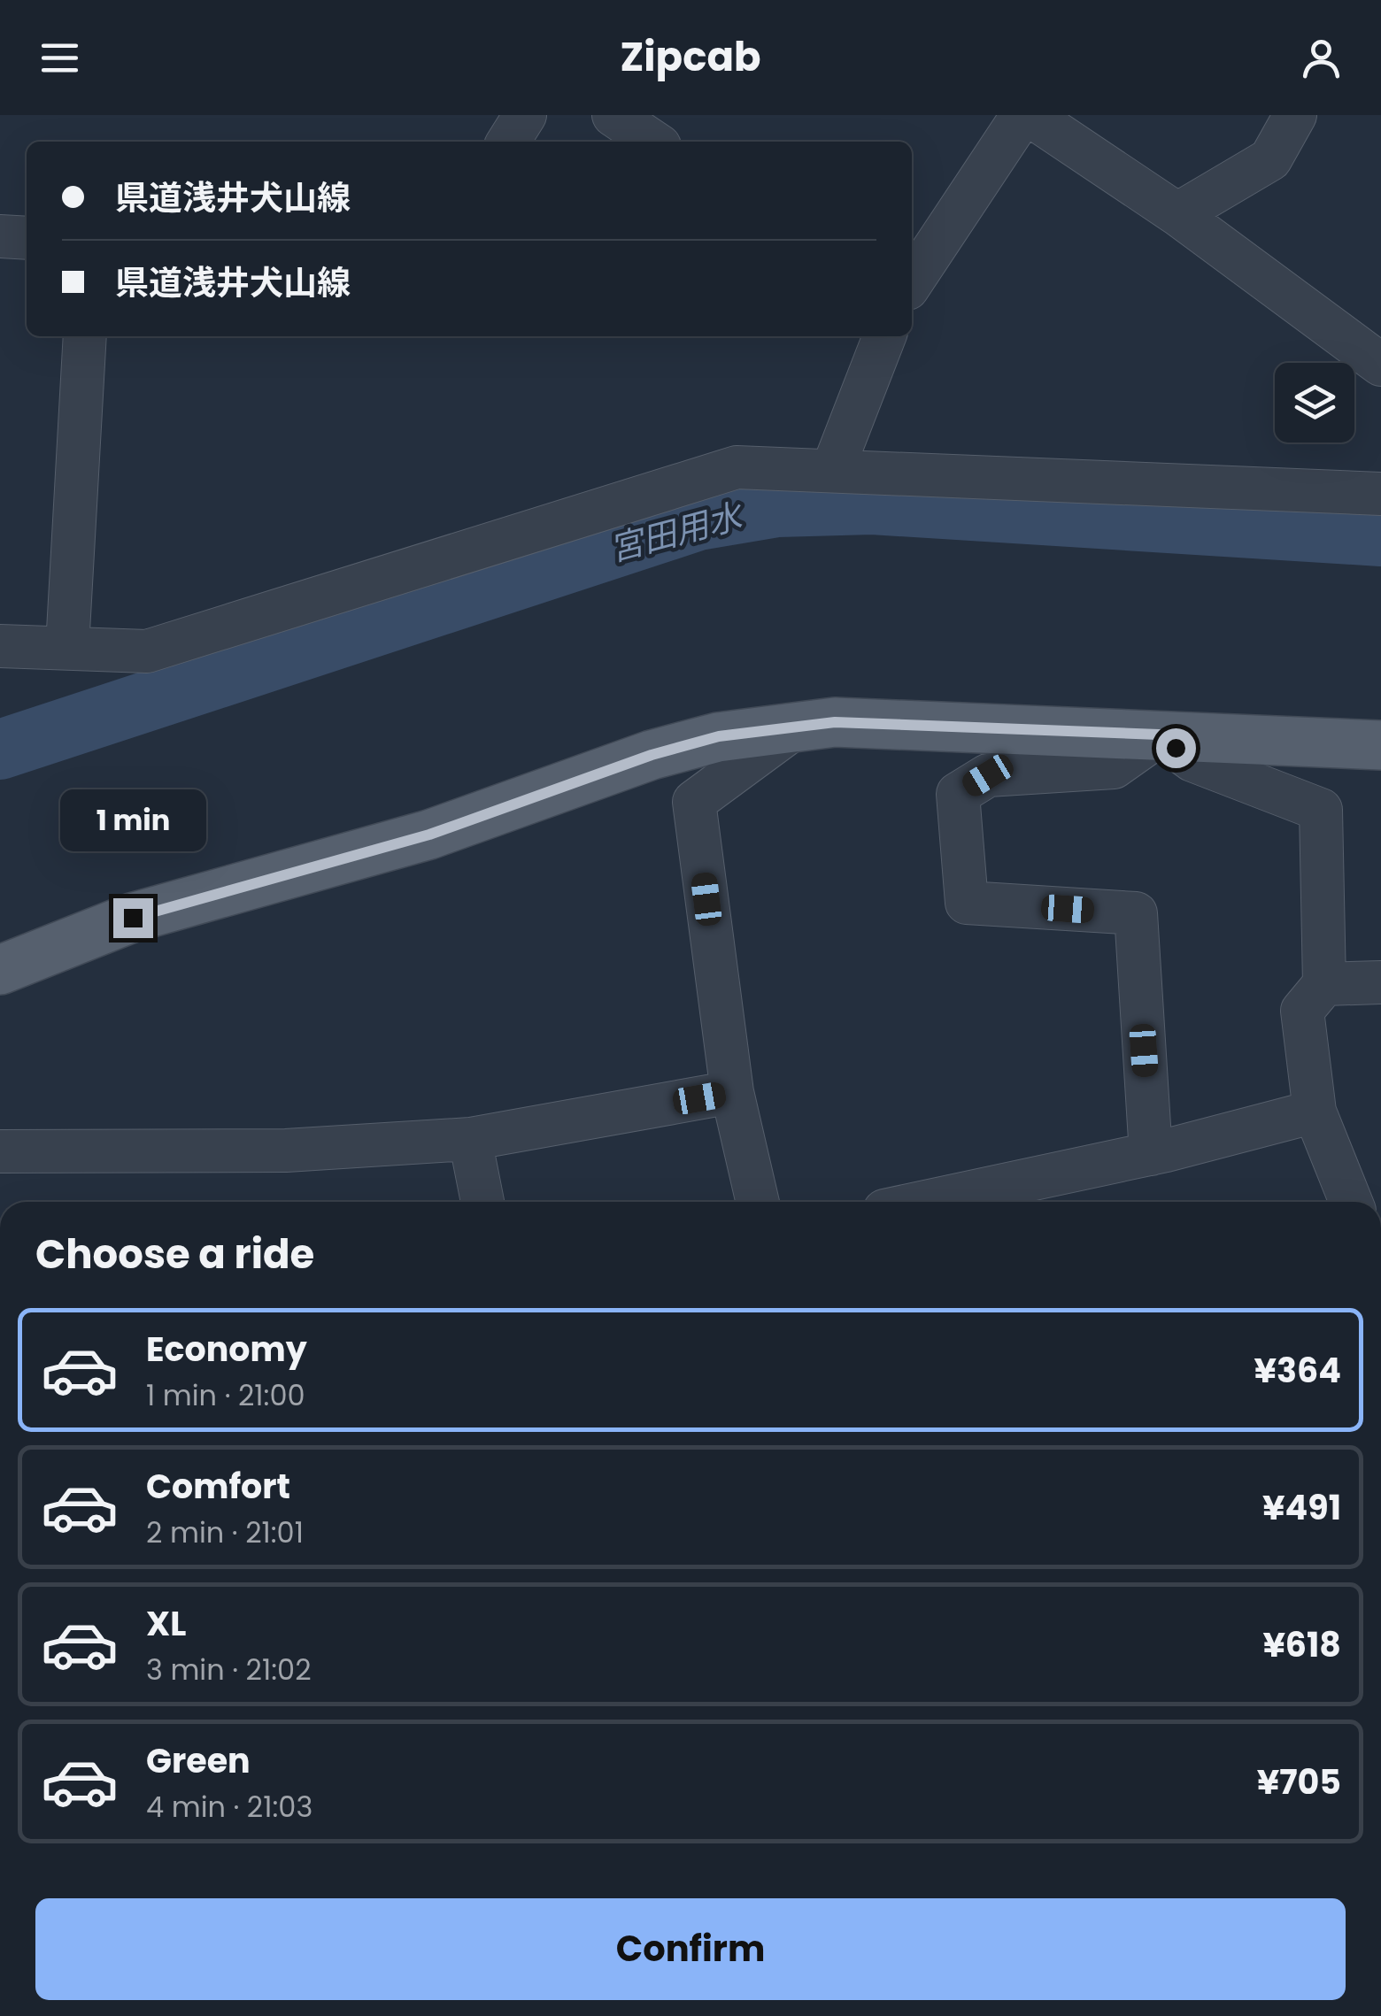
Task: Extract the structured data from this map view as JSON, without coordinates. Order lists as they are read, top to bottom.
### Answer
{
  "water": ["宮田用水"],
  "page": {
    "header": "Zipcab",
    "banner": ["県道浅井犬山線", "県道浅井犬山線"],
    "bubble": "1 min",
    "heading": "Choose a ride",
    "list": [
      {
        "name": "Economy",
        "note": "1 min · 21:00",
        "value": "¥364"
      },
      {
        "name": "Comfort",
        "note": "2 min · 21:01",
        "value": "¥491"
      },
      {
        "name": "XL",
        "note": "3 min · 21:02",
        "value": "¥618"
      },
      {
        "name": "Green",
        "note": "4 min · 21:03",
        "value": "¥705"
      }
    ],
    "buttons": "Confirm"
  }
}
